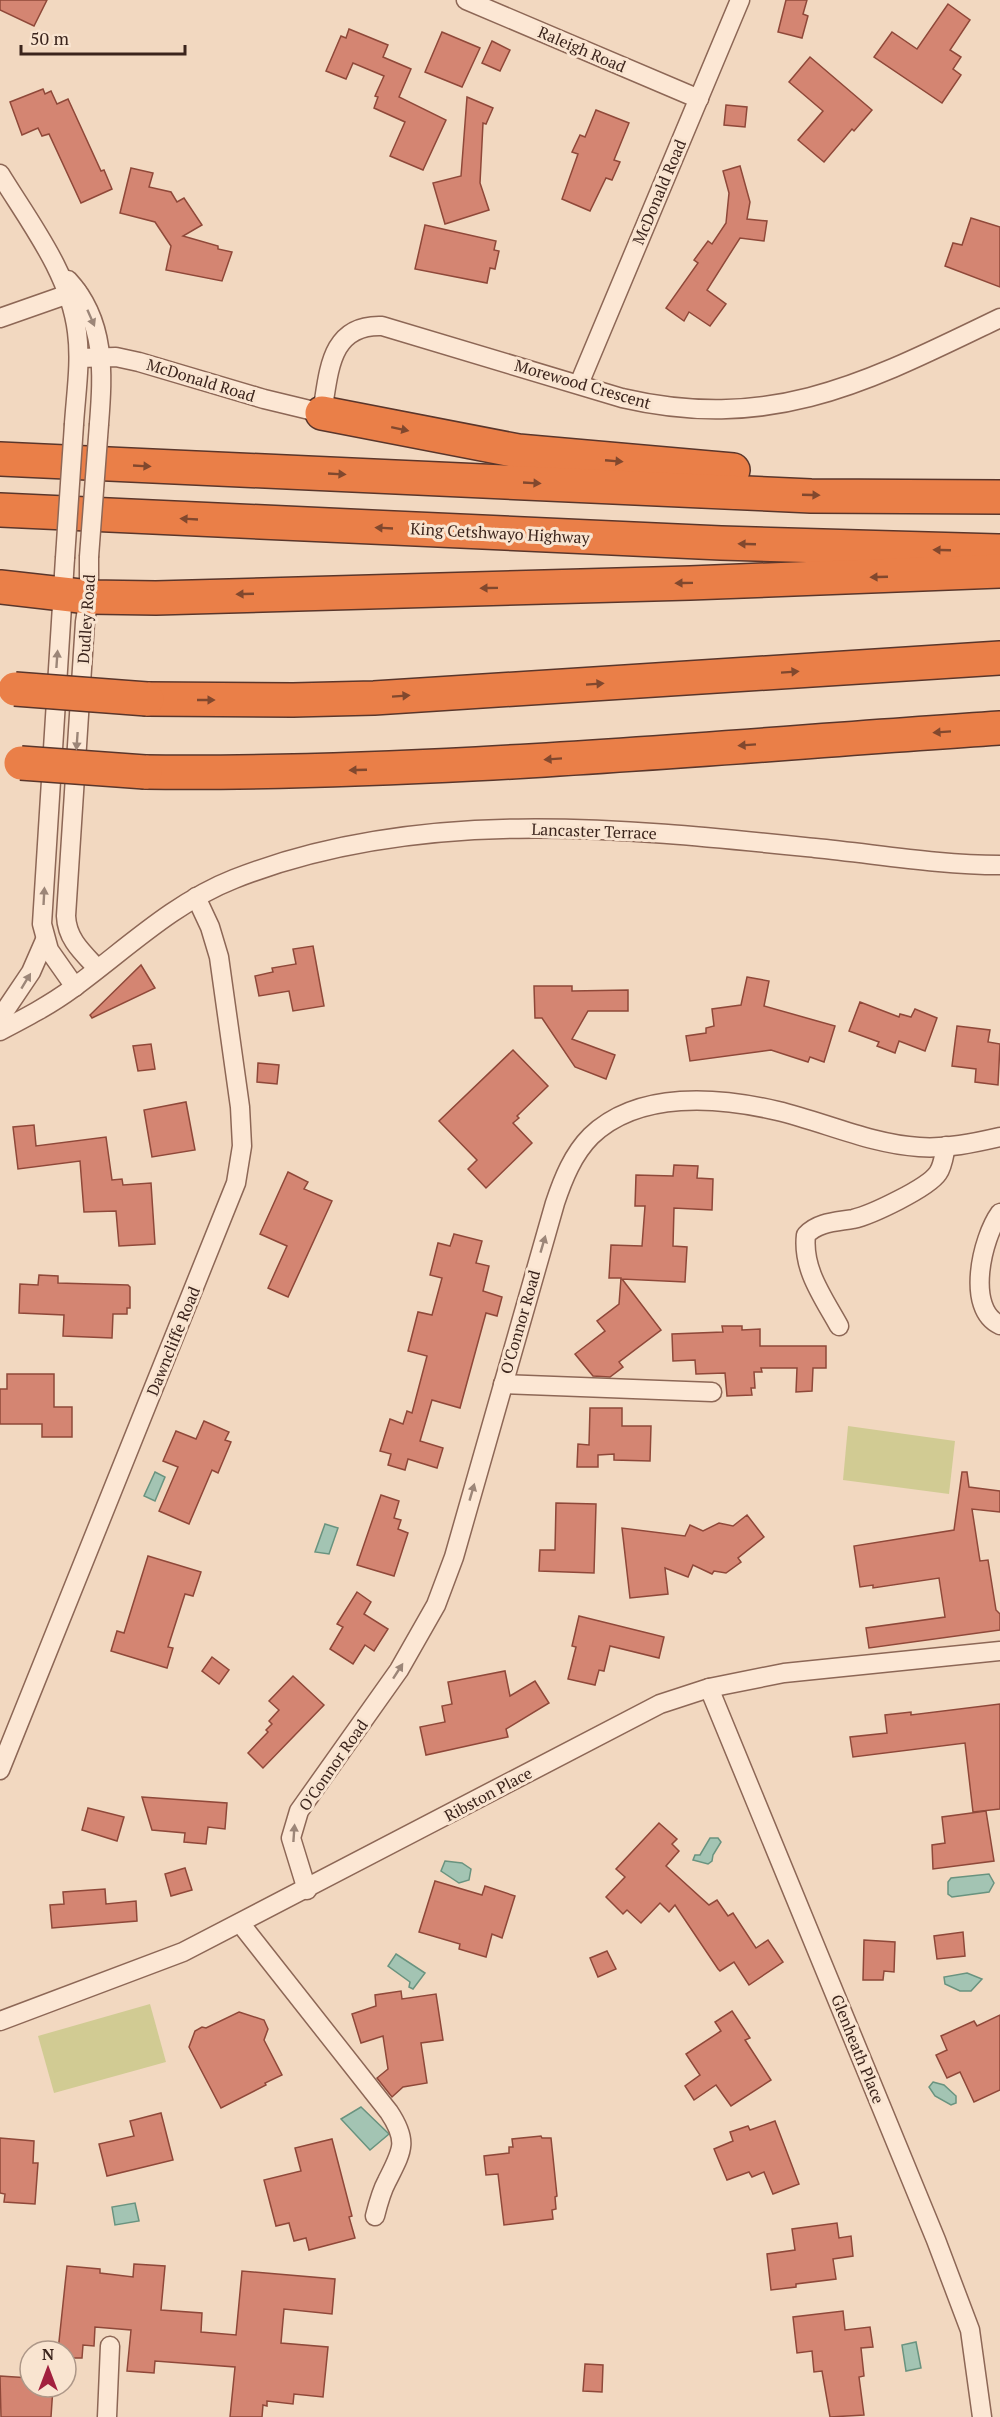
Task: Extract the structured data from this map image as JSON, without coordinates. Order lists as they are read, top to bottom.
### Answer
{
  "streets": {
    "highway": ["King Cetshwayo Highway"],
    "street": [
      "Raleigh Road",
      "McDonald Road",
      "Morewood Crescent",
      "Dudley Road",
      "Lancaster Terrace",
      "O'Connor Road",
      "Dawncliffe Road",
      "Ribston Place",
      "Glenheath Place"
    ]
  },
  "crossings": [
    ["Raleigh Road", "McDonald Road"],
    ["McDonald Road", "Morewood Crescent"],
    ["McDonald Road", "Dudley Road"],
    ["Dudley Road", "Lancaster Terrace"],
    ["Lancaster Terrace", "Dawncliffe Road"],
    ["O'Connor Road", "Ribston Place"],
    ["Ribston Place", "Glenheath Place"]
  ],
  "one_way": ["O'Connor Road"],
  "scale_bar": "50 m",
  "north": "top"
}
